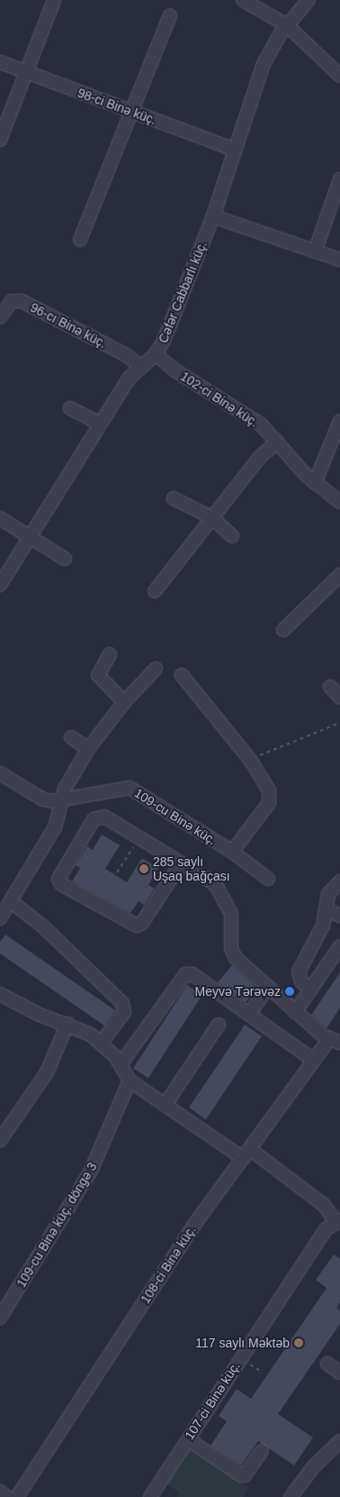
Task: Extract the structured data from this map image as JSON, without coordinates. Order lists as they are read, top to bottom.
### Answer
{
  "streets": {
    "street": [
      "98-ci Binə küç.",
      "Cəfər Cabbarlı küç.",
      "96-cı Binə küç.",
      "102-ci Binə küç.",
      "109-cu Binə küç.",
      "109-cu Binə küç. döngə 3",
      "108-ci Binə küç.",
      "107-ci Binə küç."
    ]
  },
  "crossings": [
    ["98-ci Binə küç.", "Cəfər Cabbarlı küç."],
    ["Cəfər Cabbarlı küç.", "96-cı Binə küç."],
    ["Cəfər Cabbarlı küç.", "102-ci Binə küç."]
  ],
  "places": ["285 saylı Uşaq bağçası", "Meyvə Tərəvəz", "117 saylı Məktəb"]
}
